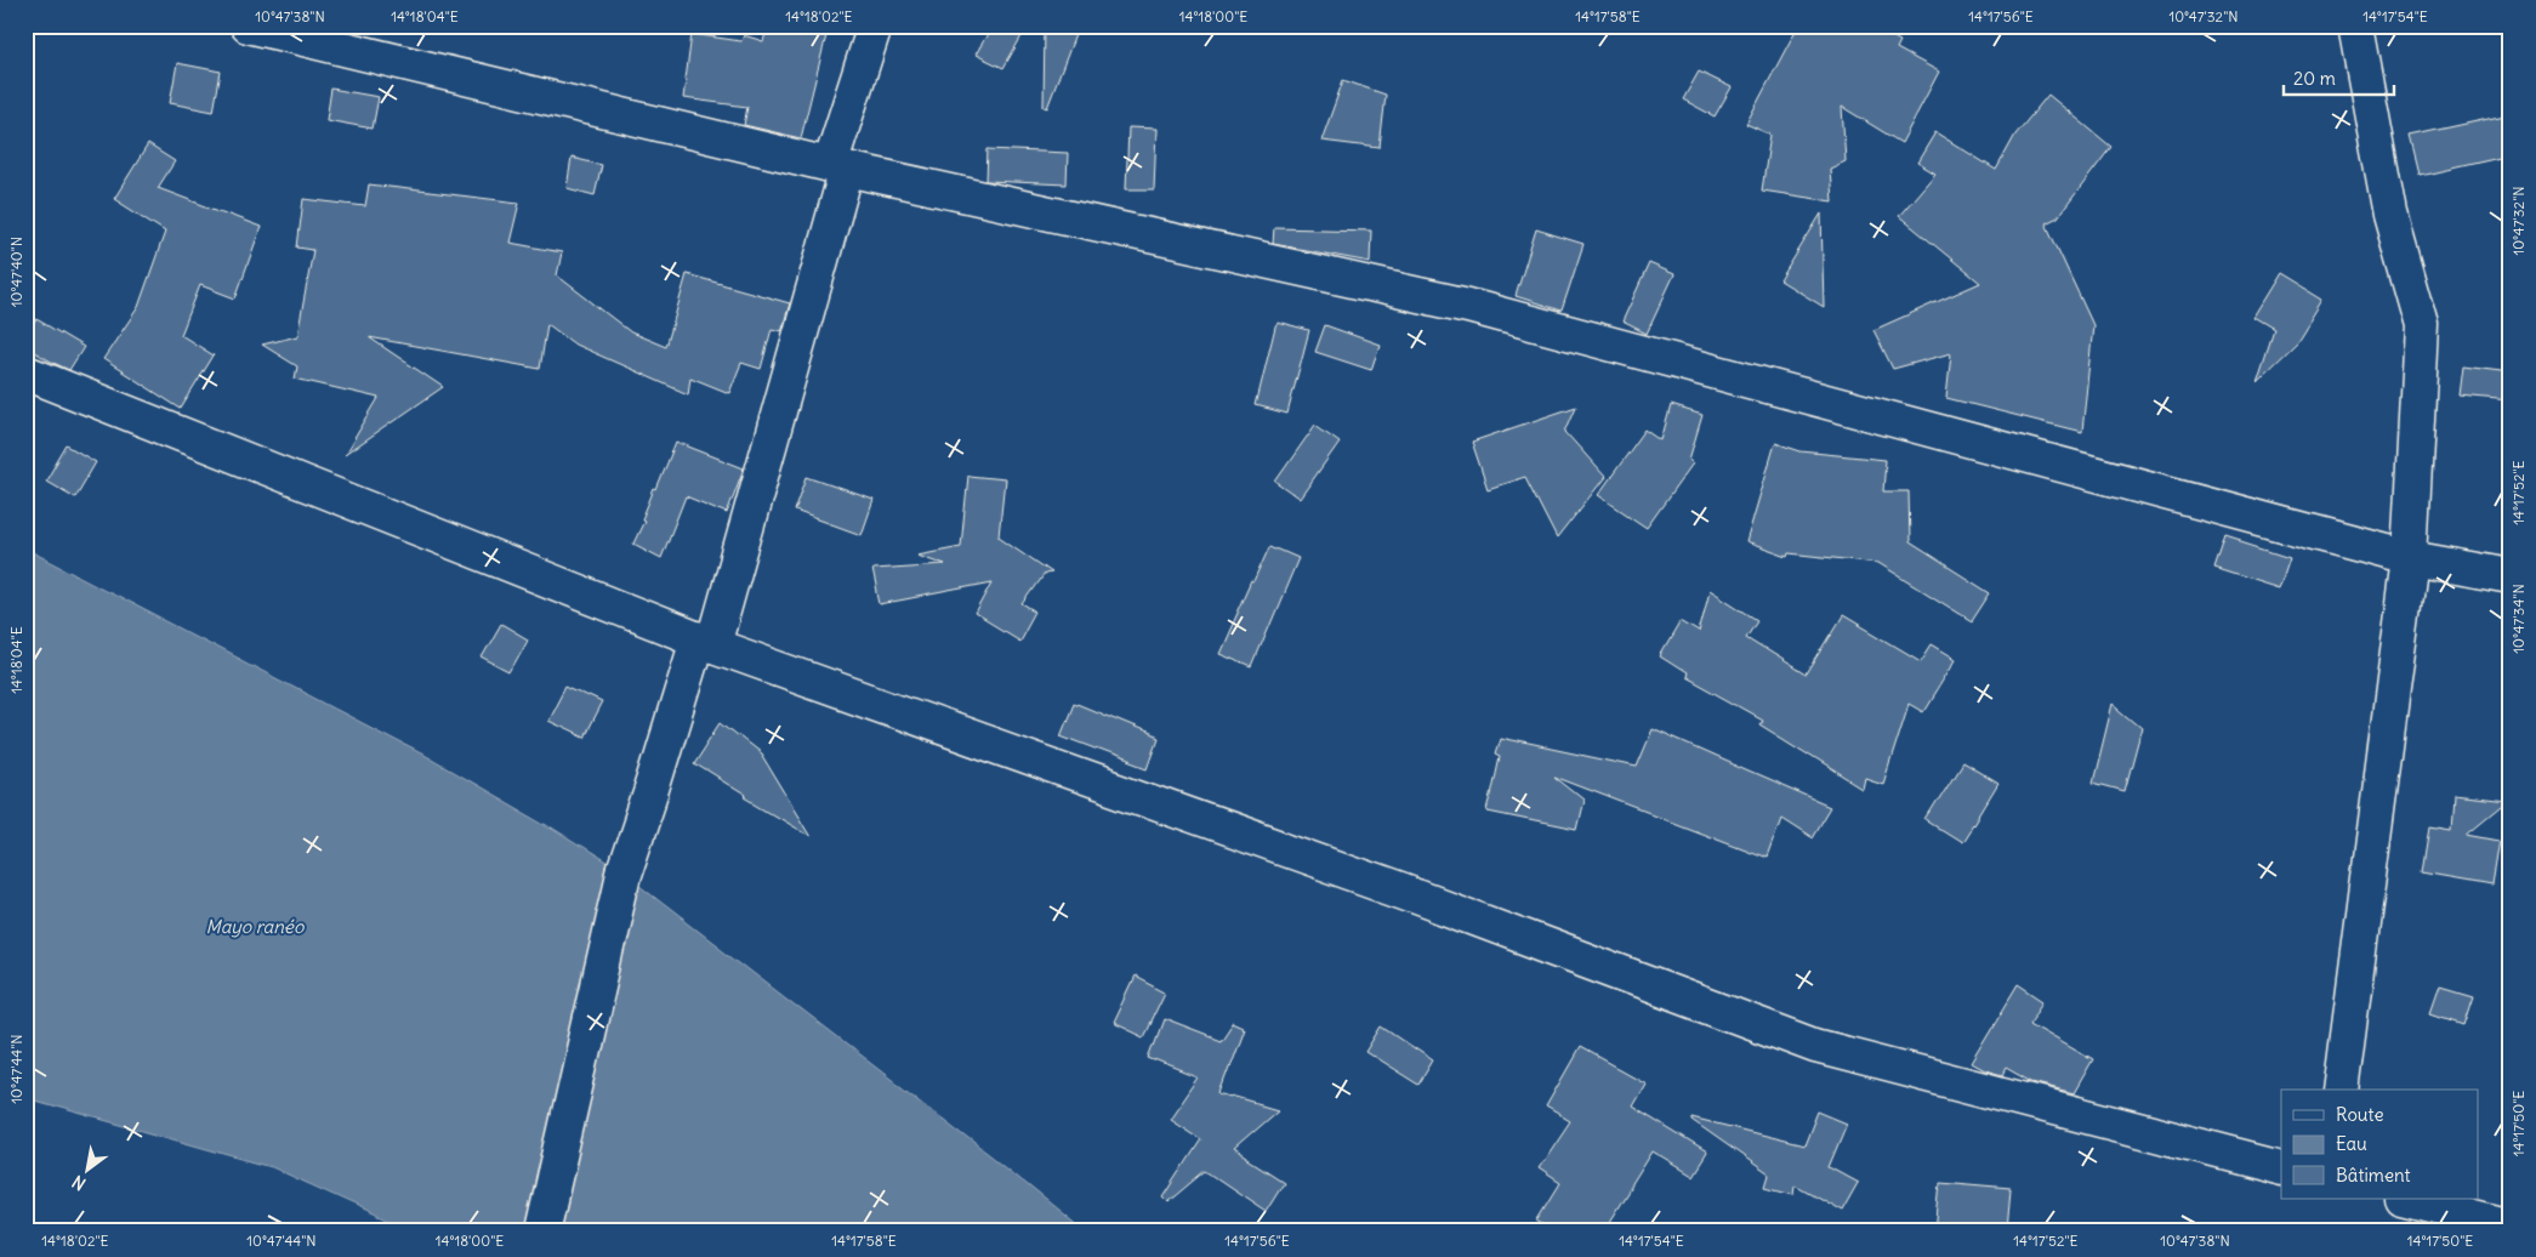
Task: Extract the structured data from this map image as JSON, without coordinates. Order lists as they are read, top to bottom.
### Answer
{
  "water": ["Mayo ranéo"],
  "legend": ["Route", "Eau", "Bâtiment"],
  "scale_bar": "20 m",
  "north": "bottom left",
  "coordinates": [
    "10°47'38\"N",
    "14°18'04\"E",
    "14°18'02\"E",
    "14°18'00\"E",
    "14°17'58\"E",
    "14°17'56\"E",
    "10°47'32\"N",
    "14°17'54\"E",
    "10°47'40\"N",
    "14°17'52\"E",
    "10°47'34\"N",
    "10°47'44\"N",
    "14°17'50\"E"
  ]
}
